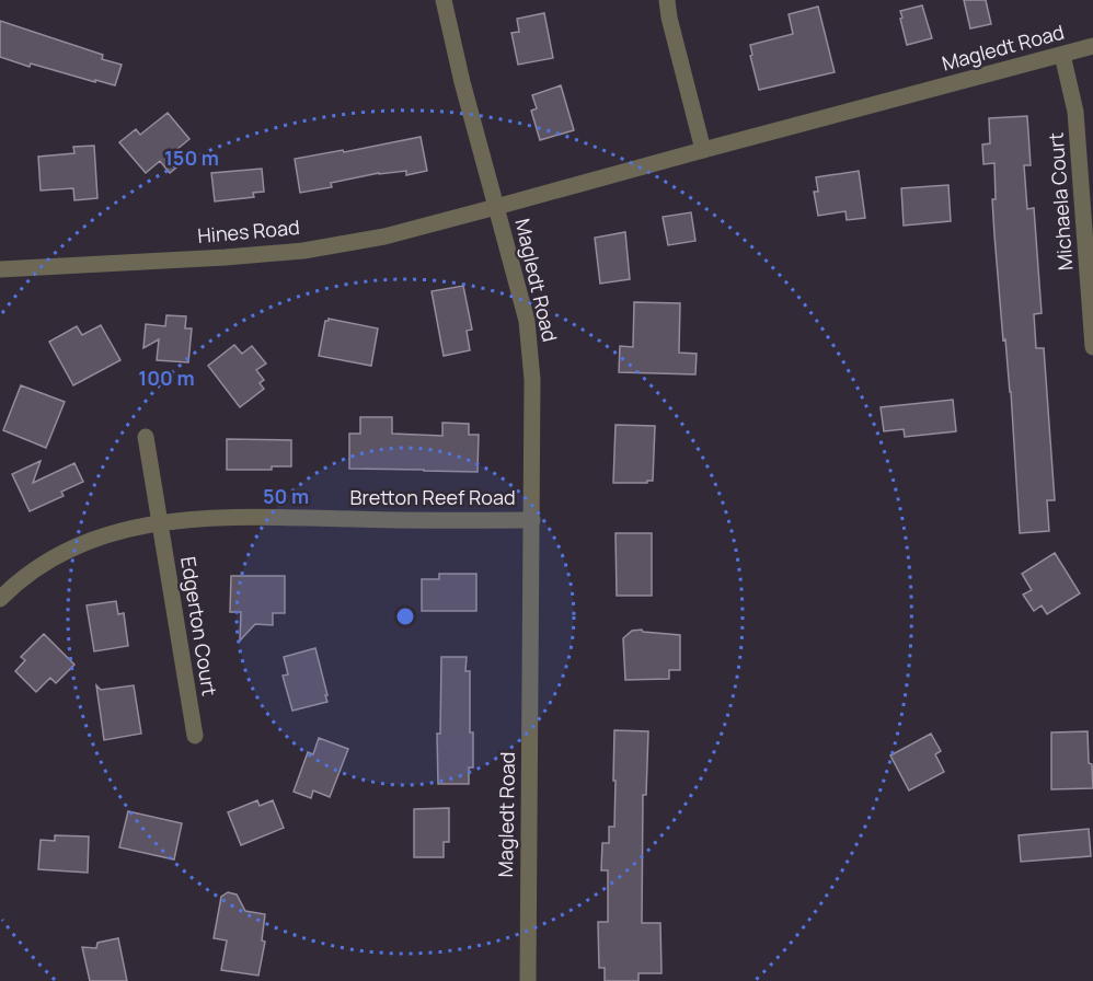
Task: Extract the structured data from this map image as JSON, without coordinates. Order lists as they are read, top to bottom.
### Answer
{
  "streets": {
    "street": [
      "Magledt Road",
      "Michaela Court",
      "Hines Road",
      "Bretton Reef Road",
      "Edgerton Court"
    ]
  },
  "crossings": [
    ["Magledt Road", "Michaela Court"],
    ["Magledt Road", "Hines Road"],
    ["Magledt Road", "Bretton Reef Road"],
    ["Bretton Reef Road", "Edgerton Court"]
  ],
  "rings": ["150 m", "100 m", "50 m"]
}
